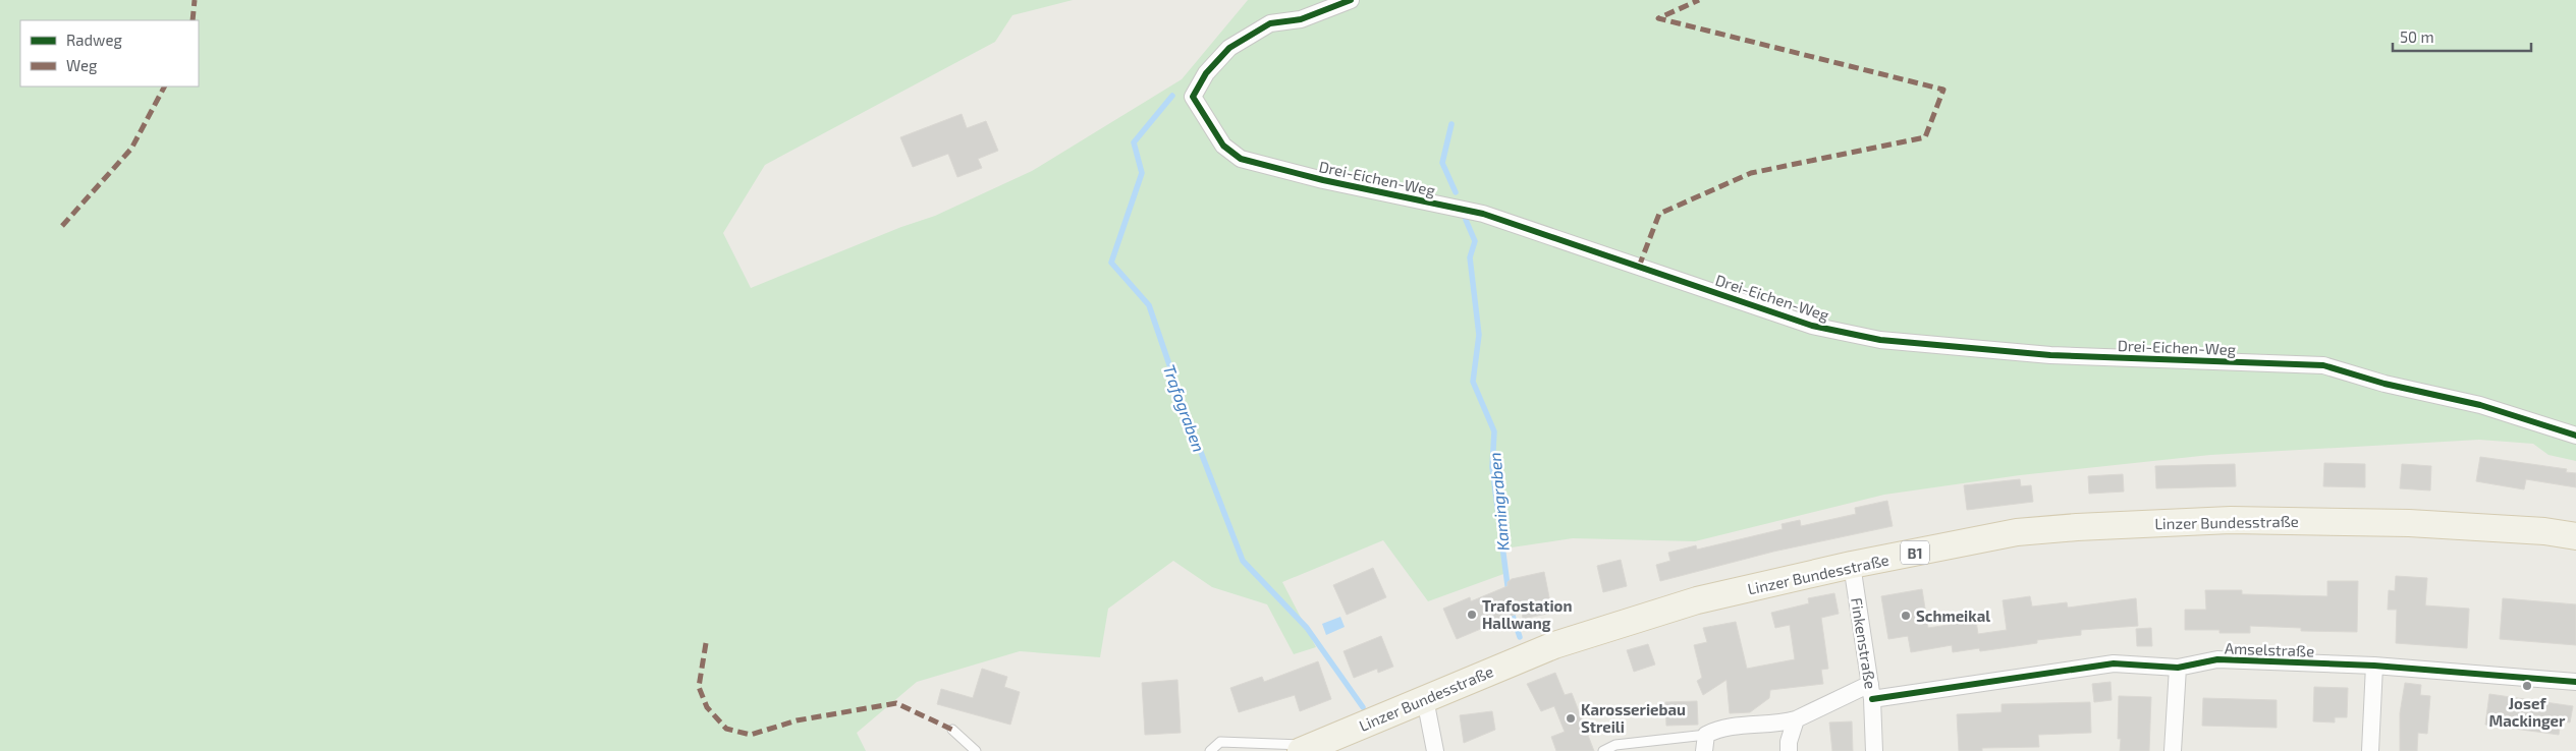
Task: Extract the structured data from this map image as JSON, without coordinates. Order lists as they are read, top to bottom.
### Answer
{
  "streets": {
    "main road": ["Linzer Bundesstraße", "B1"],
    "street": ["Drei-Eichen-Weg", "Finkenstraße", "Amselstraße"]
  },
  "crossings": [
    ["Linzer Bundesstraße", "Finkenstraße"],
    ["Finkenstraße", "Amselstraße"]
  ],
  "water": ["Trafograben", "Kamingraben"],
  "places": [
    "Trafostation Hallwang",
    "Schmeikal",
    "Josef Mackinger",
    "Karosseriebau Streili"
  ],
  "legend": ["Radweg", "Weg"],
  "scale_bar": "50 m"
}
